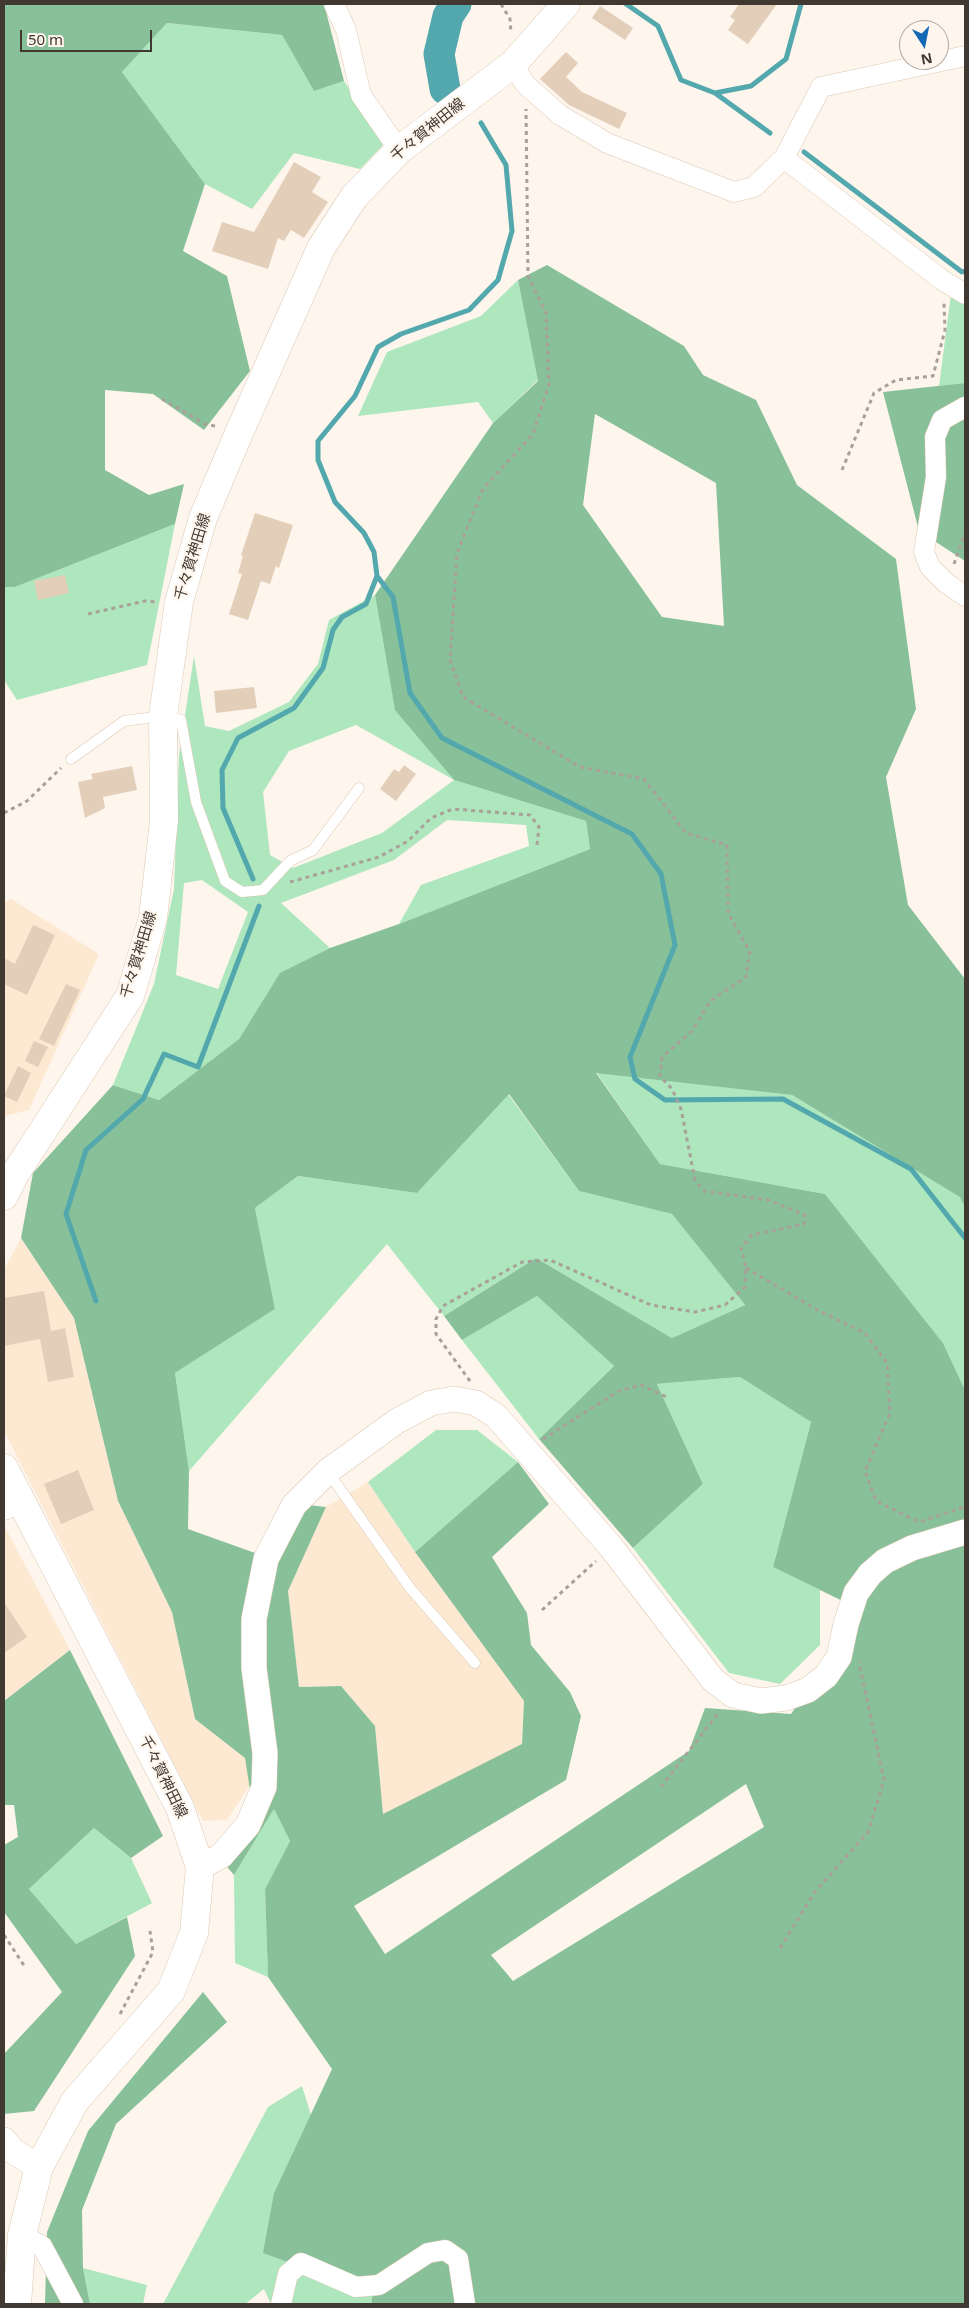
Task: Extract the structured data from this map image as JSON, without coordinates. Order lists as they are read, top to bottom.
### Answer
{
  "streets": {
    "main road": ["千々賀神田線"]
  },
  "scale_bar": "50 m",
  "north": "bottom"
}
